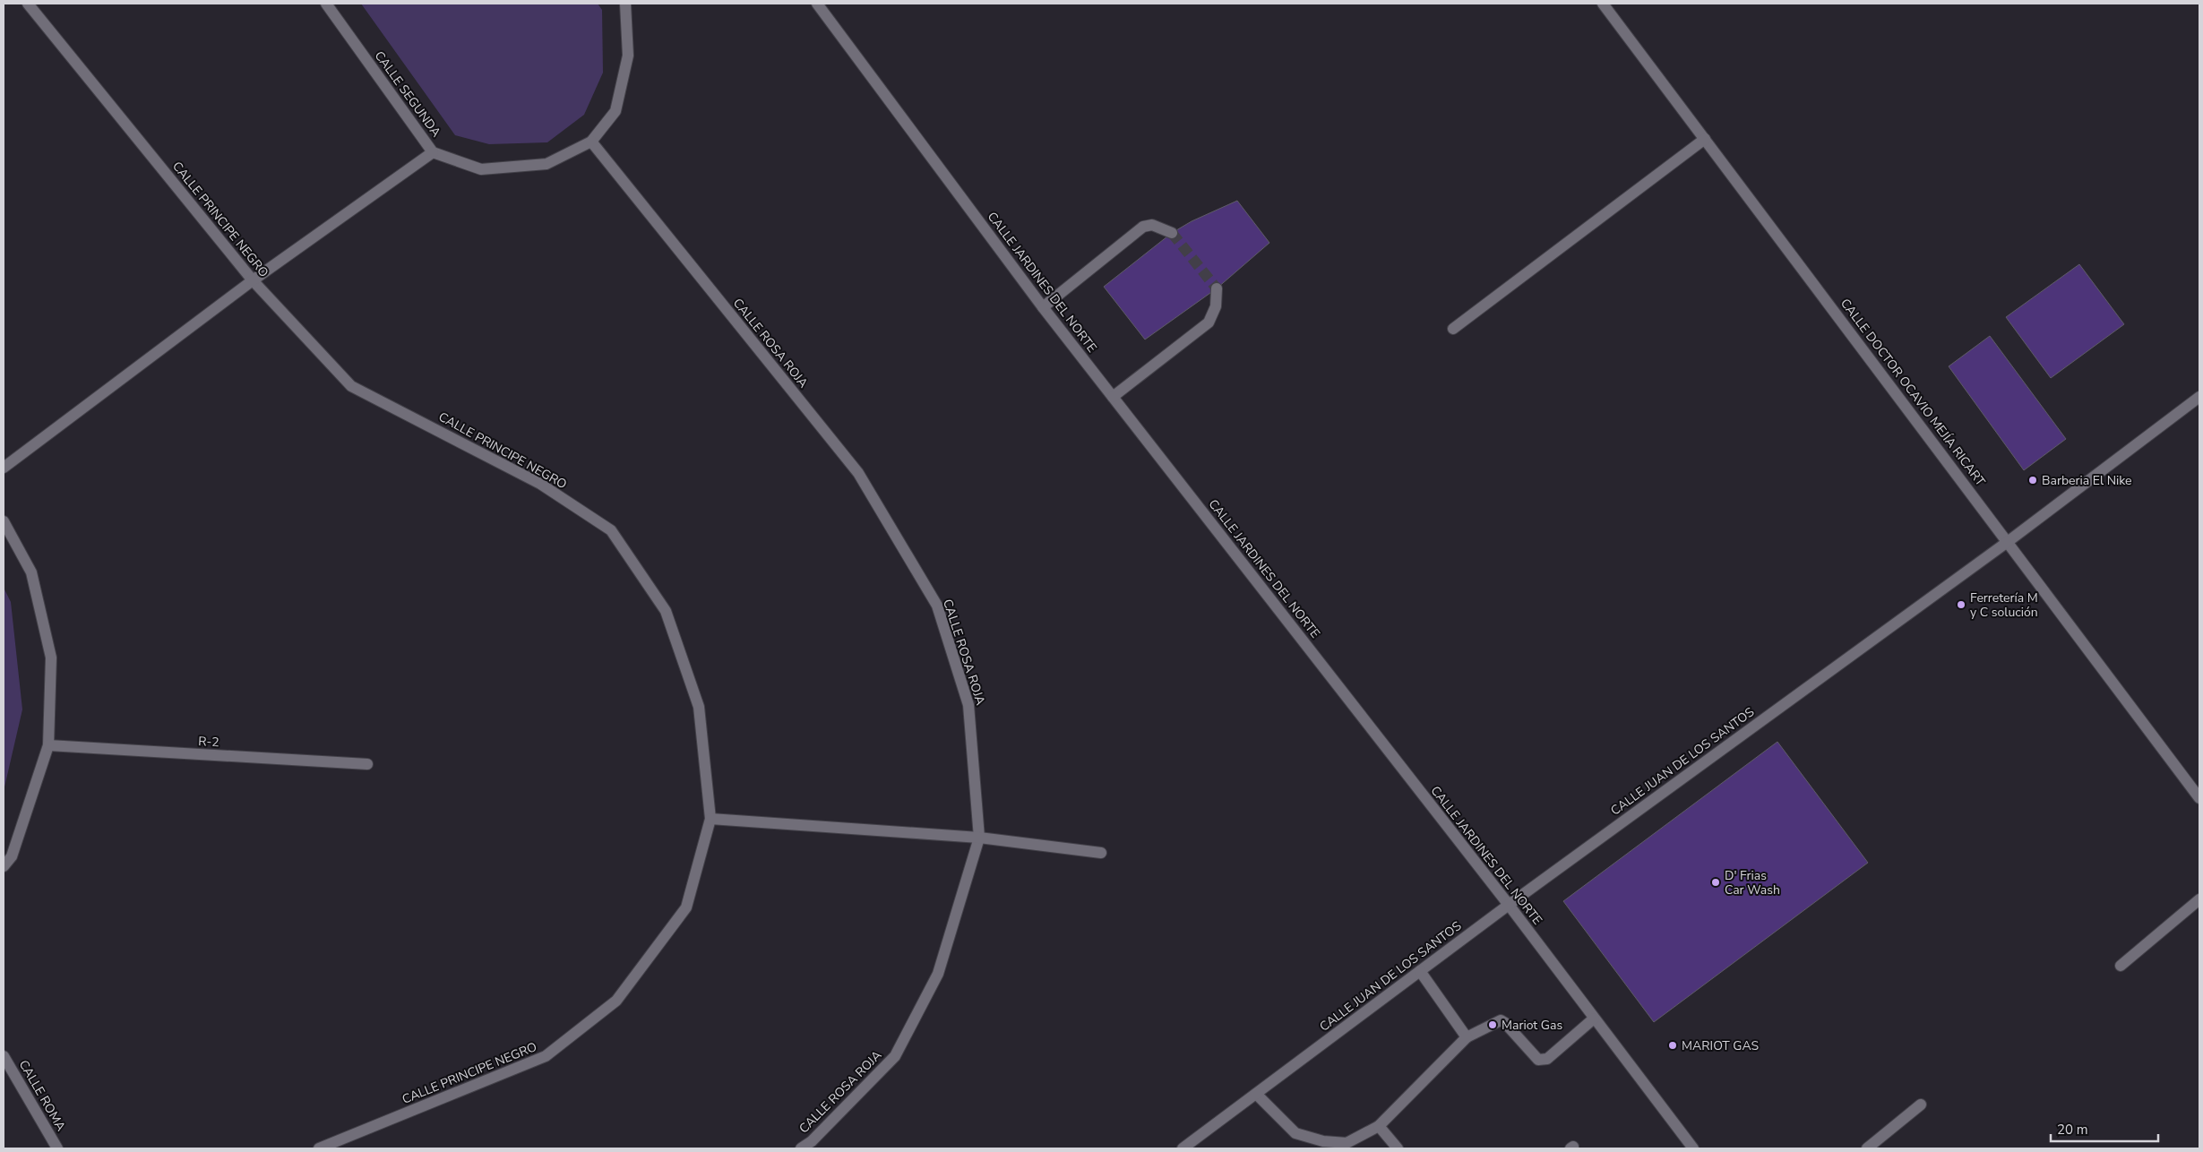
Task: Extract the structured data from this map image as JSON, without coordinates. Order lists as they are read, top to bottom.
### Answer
{
  "streets": {
    "street": [
      "CALLE SEGUNDA",
      "CALLE PRINCIPE NEGRO",
      "CALLE JARDINES DEL NORTE",
      "CALLE ROSA ROJA",
      "CALLE DOCTOR OCAVIO MEJÍA RICART",
      "R-2",
      "CALLE JUAN DE LOS SANTOS",
      "CALLE ROMA"
    ]
  },
  "crossings": [
    ["CALLE SEGUNDA", "CALLE ROSA ROJA"],
    ["CALLE JARDINES DEL NORTE", "CALLE JUAN DE LOS SANTOS"],
    ["CALLE DOCTOR OCAVIO MEJÍA RICART", "CALLE JUAN DE LOS SANTOS"]
  ],
  "places": [
    "Barberia El Nike",
    "Ferretería M y C solución",
    "D' Frias Car Wash",
    "Mariot Gas",
    "MARIOT GAS"
  ],
  "scale_bar": "20 m"
}
